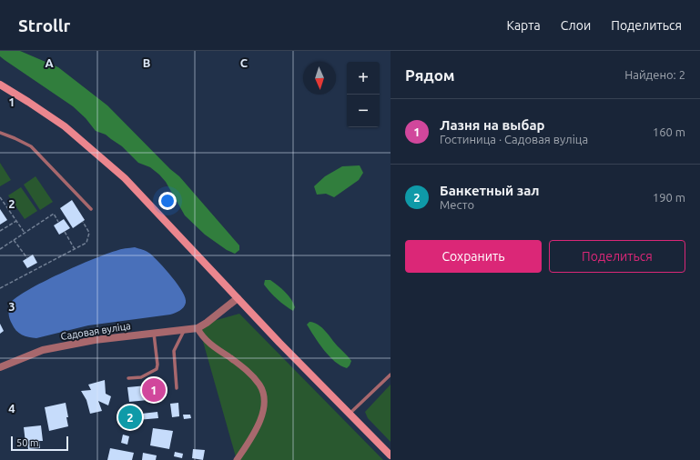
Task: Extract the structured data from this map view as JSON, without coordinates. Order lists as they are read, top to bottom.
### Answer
{
  "streets": {
    "street": ["Садовая вуліца"]
  },
  "scale_bar": "50 m",
  "north": "bottom",
  "page": {
    "header": "Strollr",
    "nav": ["Карта", "Слои", "Поделиться"],
    "heading": ["Рядом", "Найдено: 2"],
    "map_buttons": ["+", "−"],
    "list": [
      {
        "mark": "1",
        "name": "Лазня на выбар",
        "note": "Гостиница · Садовая вуліца",
        "value": "160 m"
      },
      {
        "mark": "2",
        "name": "Банкетный зал",
        "note": "Место",
        "value": "190 m"
      }
    ],
    "buttons": ["Сохранить", "Поделиться"],
    "pins": ["1", "2"],
    "scale": "50 m"
  },
  "grid": {
    "columns": ["A", "B", "C"],
    "rows": [
      "1",
      "2",
      "3",
      "4"
    ]
  }
}
